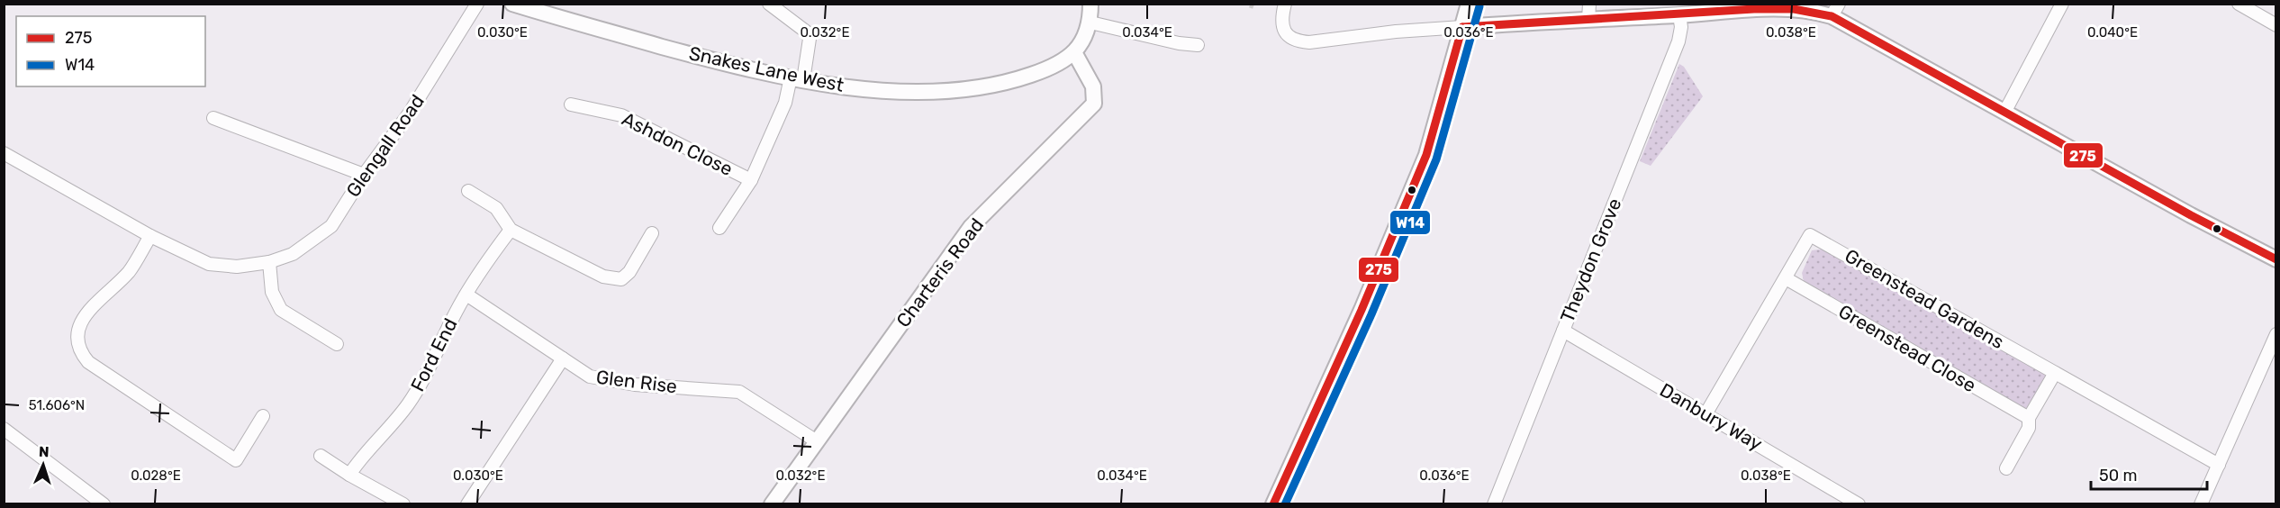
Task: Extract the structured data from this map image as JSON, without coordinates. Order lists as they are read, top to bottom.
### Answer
{
  "streets": {
    "street": [
      "Snakes Lane West",
      "Ashdon Close",
      "Glengall Road",
      "Theydon Grove",
      "Charteris Road",
      "Greenstead Gardens",
      "Greenstead Close",
      "Ford End",
      "Glen Rise",
      "Danbury Way"
    ]
  },
  "crossings": [
    ["Snakes Lane West", "Ashdon Close"],
    ["Snakes Lane West", "Charteris Road"],
    ["Theydon Grove", "Danbury Way"],
    ["Charteris Road", "Glen Rise"],
    ["Greenstead Gardens", "Greenstead Close"],
    ["Greenstead Gardens", "Danbury Way"],
    ["Ford End", "Glen Rise"]
  ],
  "lines": ["transit line W14", "transit line 275"],
  "legend": ["275", "W14"],
  "scale_bar": "50 m",
  "north": "top",
  "coordinates": [
    "0.030°E",
    "0.032°E",
    "0.034°E",
    "0.036°E",
    "0.038°E",
    "0.040°E",
    "51.606°N",
    "0.028°E"
  ]
}
